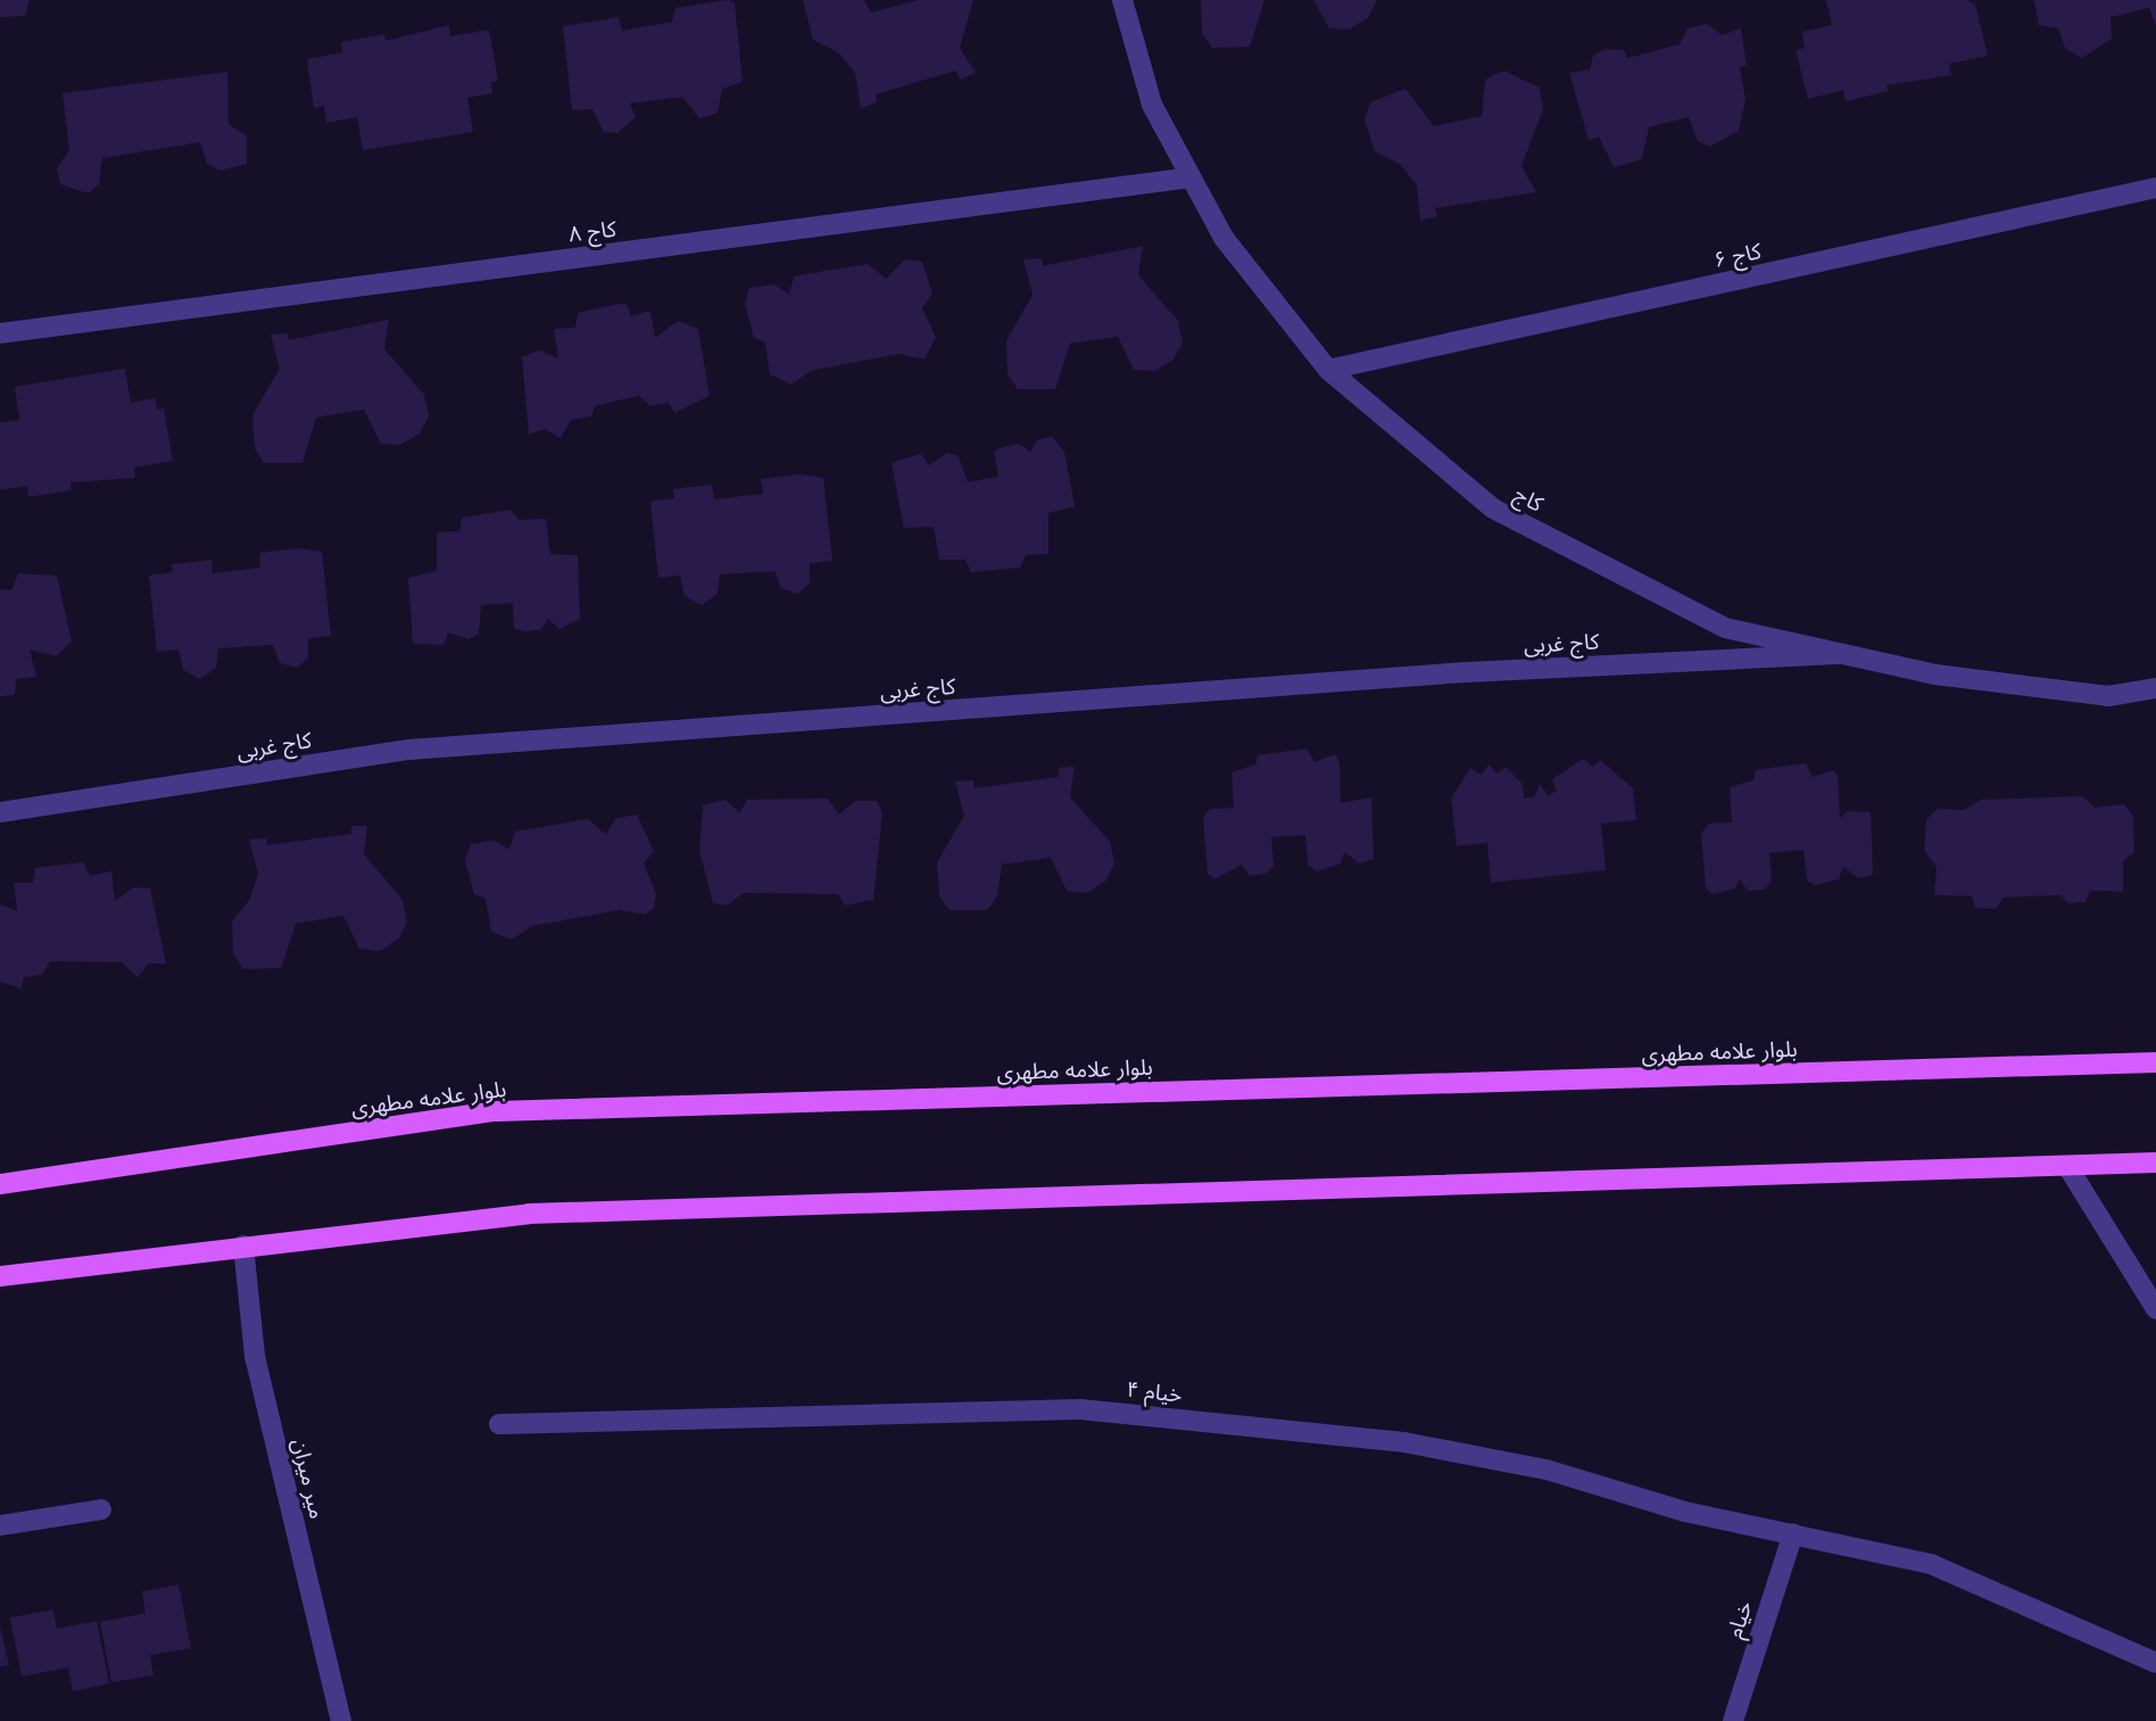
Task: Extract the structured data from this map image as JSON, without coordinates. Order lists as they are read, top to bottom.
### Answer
{
  "streets": {
    "main road": ["بلوار علامه مطهری"],
    "street": [
      "کاج ۸",
      "کاج ۶",
      "کاج",
      "کاج غربی",
      "خیام ۴",
      "میر میران",
      "خیام"
    ]
  },
  "crossings": [
    ["کاج ۸", "کاج"],
    ["کاج ۶", "کاج"],
    ["کاج", "کاج غربی"],
    ["خیام ۴", "خیام"]
  ]
}
